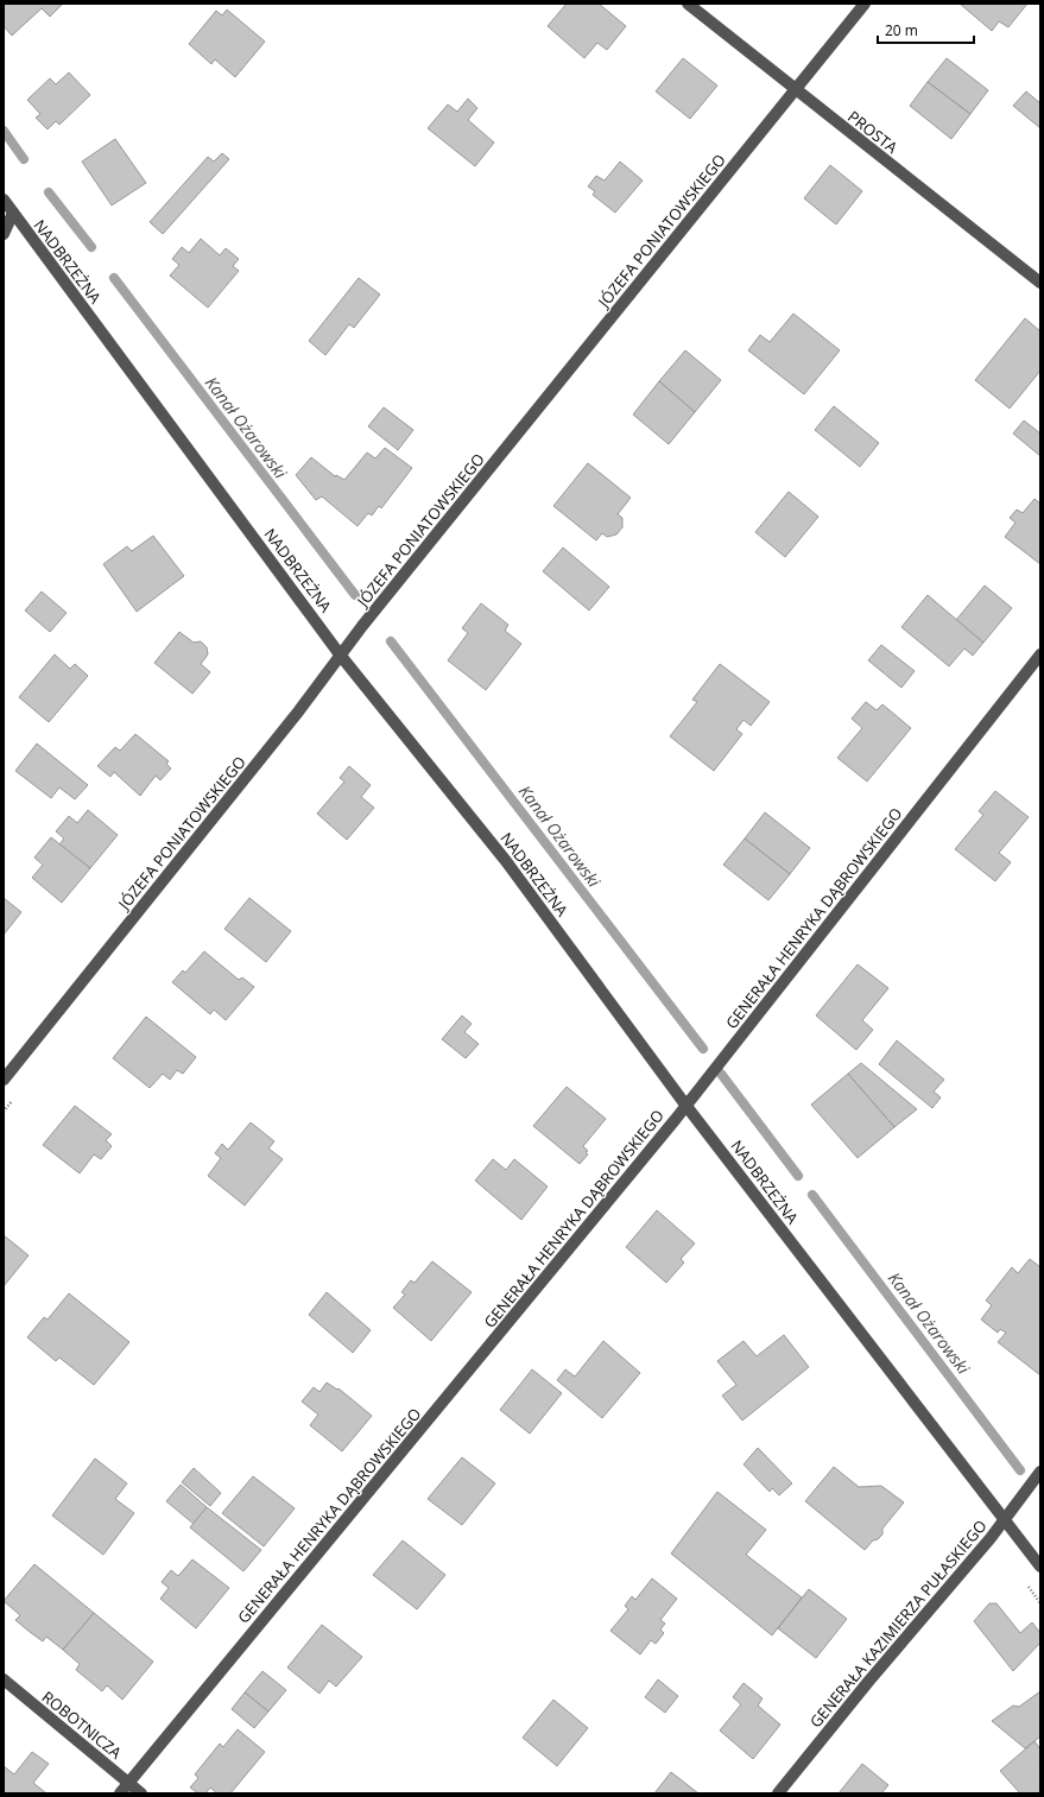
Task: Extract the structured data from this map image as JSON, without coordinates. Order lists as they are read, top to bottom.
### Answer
{
  "streets": {
    "street": [
      "PROSTA",
      "JÓZEFA PONIATOWSKIEGO",
      "NADBRZEŻNA",
      "GENERAŁA HENRYKA DĄBROWSKIEGO",
      "GENERAŁA KAZIMIERZA PUŁASKIEGO",
      "ROBOTNICZA"
    ]
  },
  "crossings": [
    ["PROSTA", "JÓZEFA PONIATOWSKIEGO"],
    ["JÓZEFA PONIATOWSKIEGO", "NADBRZEŻNA"],
    ["NADBRZEŻNA", "GENERAŁA HENRYKA DĄBROWSKIEGO"],
    ["NADBRZEŻNA", "GENERAŁA KAZIMIERZA PUŁASKIEGO"],
    ["GENERAŁA HENRYKA DĄBROWSKIEGO", "ROBOTNICZA"]
  ],
  "water": ["Kanał Ożarowski"],
  "scale_bar": "20 m"
}
